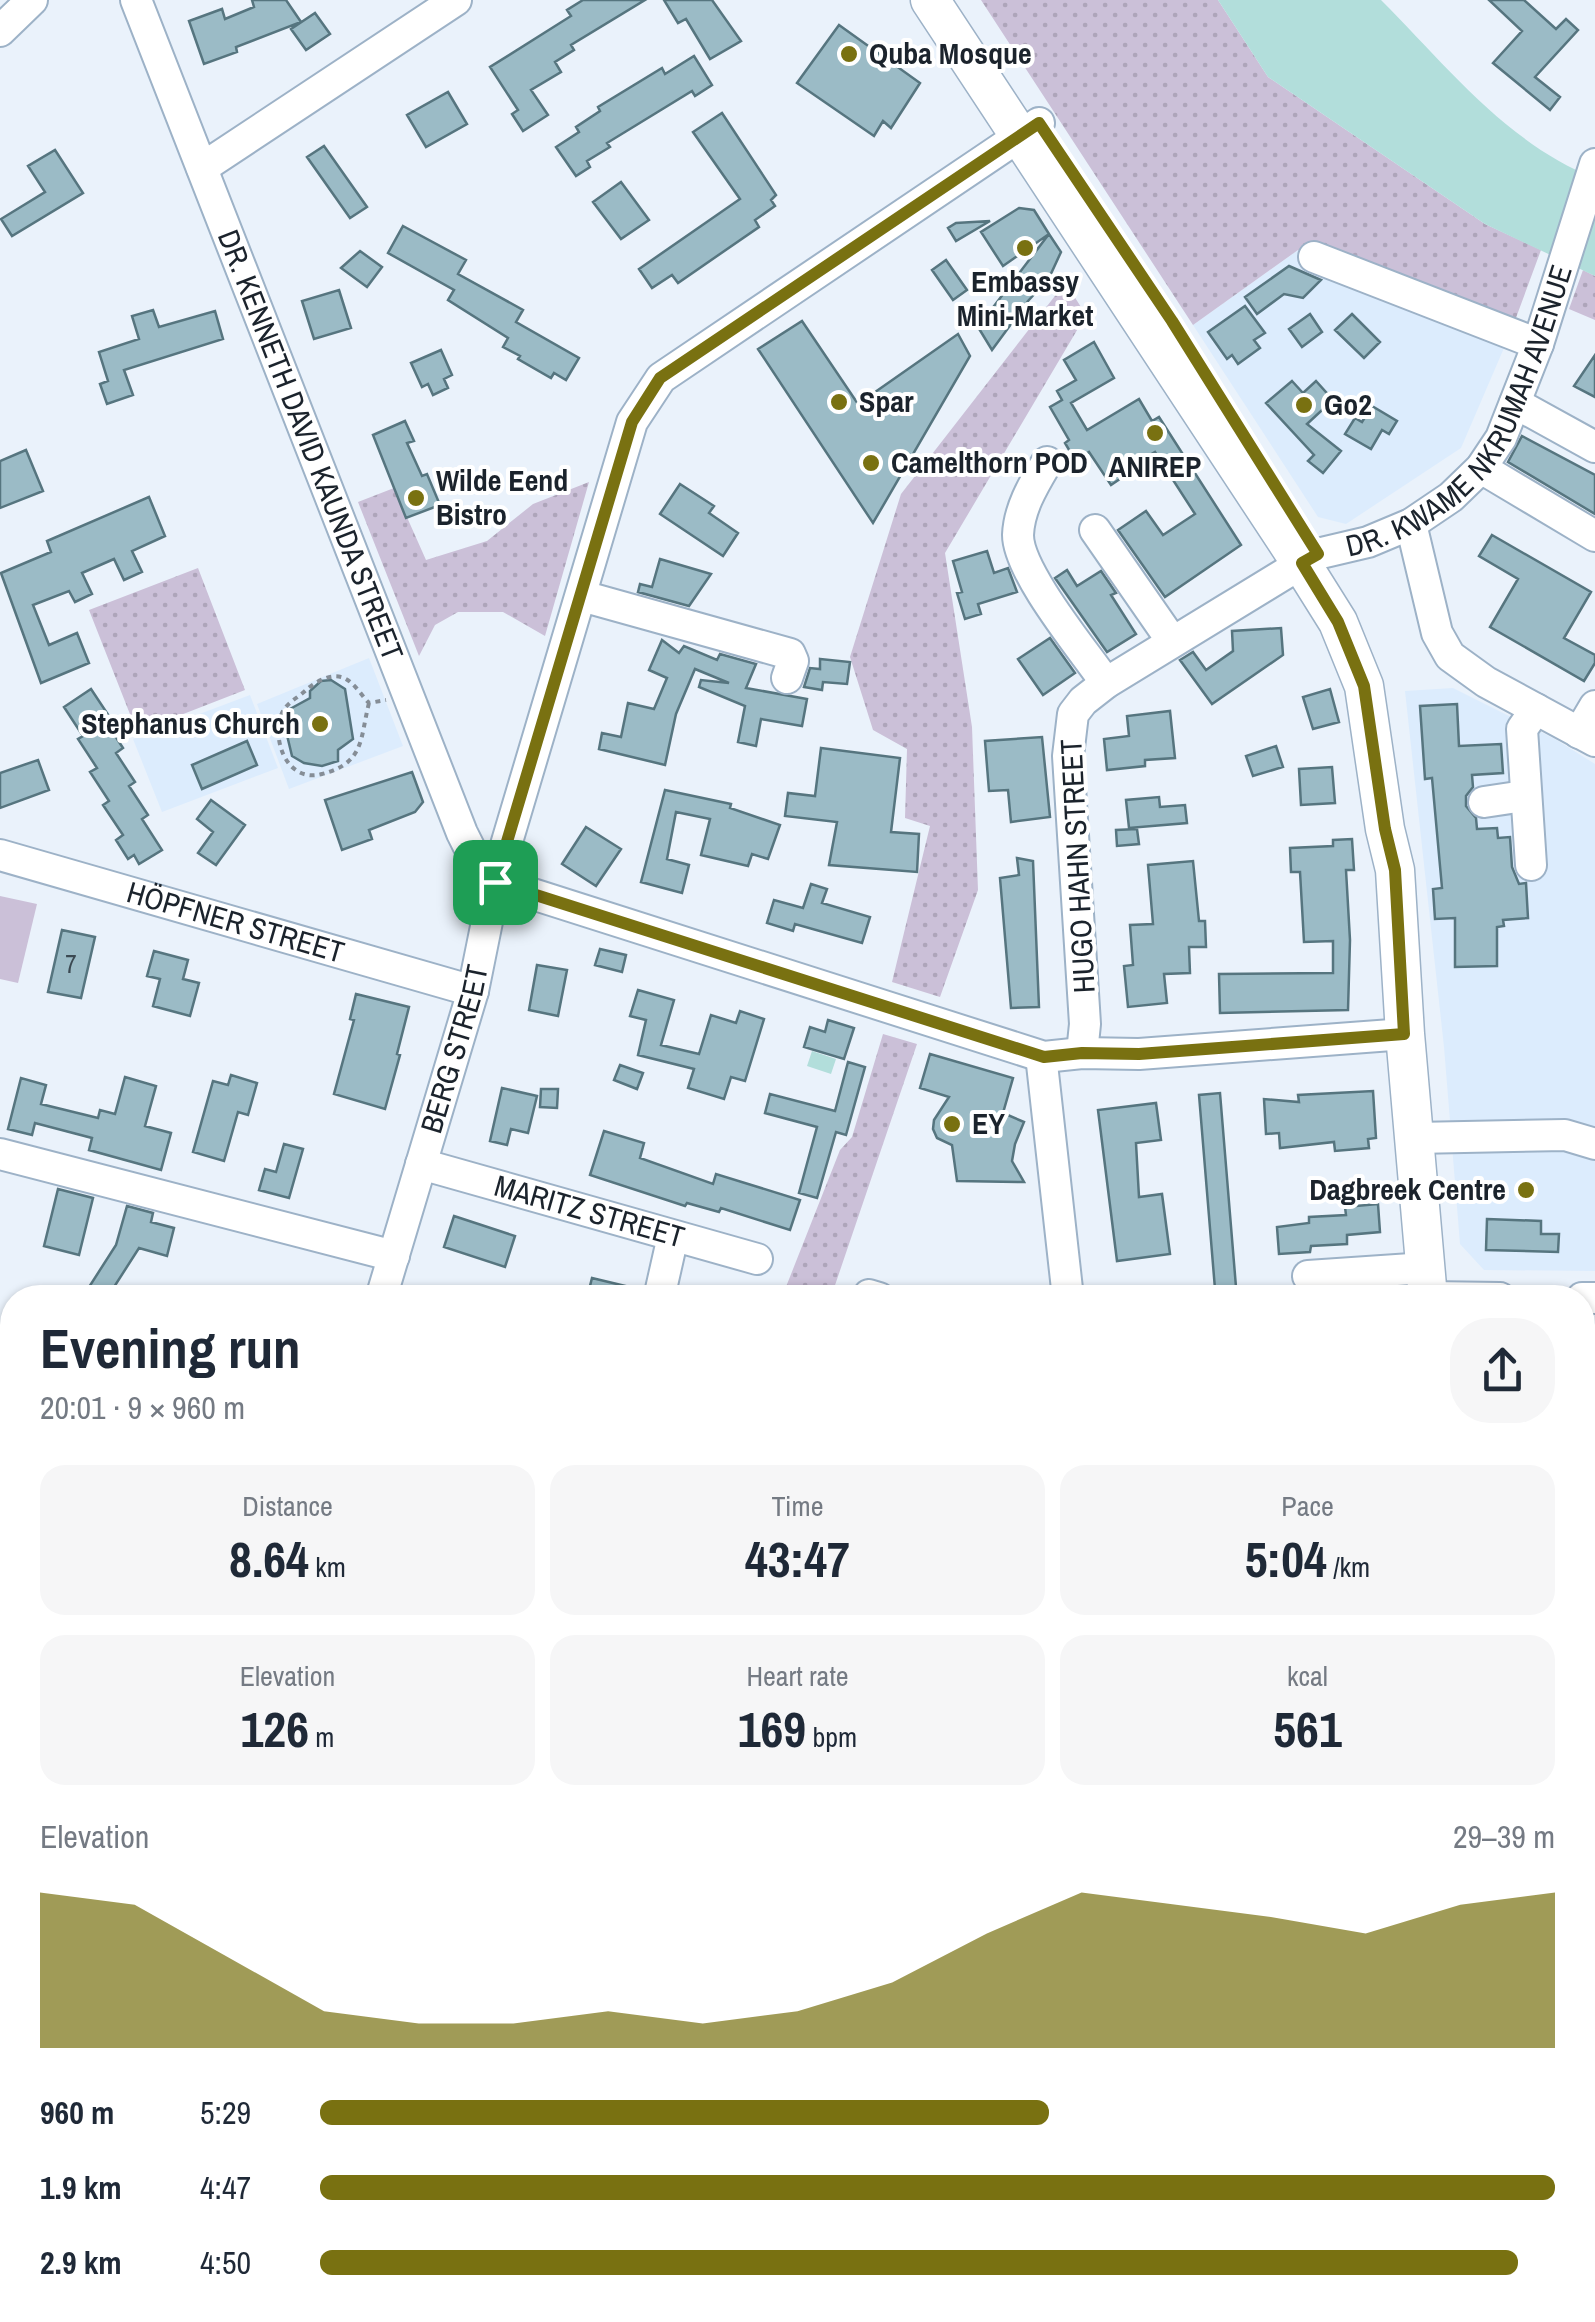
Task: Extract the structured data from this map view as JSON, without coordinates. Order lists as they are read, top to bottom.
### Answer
{
  "streets": {
    "street": [
      "DR. KWAME NKRUMAH AVENUE",
      "DR. KENNETH DAVID KAUNDA STREET",
      "HUGO HAHN STREET",
      "HÖPFNER STREET",
      "BERG STREET",
      "MARITZ STREET"
    ]
  },
  "crossings": [
    ["DR. KWAME NKRUMAH AVENUE", "HUGO HAHN STREET"],
    ["DR. KENNETH DAVID KAUNDA STREET", "BERG STREET"],
    ["HÖPFNER STREET", "BERG STREET"],
    ["BERG STREET", "MARITZ STREET"]
  ],
  "places": [
    "Quba Mosque",
    "Embassy Mini-Market",
    "Spar",
    "Go2",
    "ANIREP",
    "Camelthorn POD",
    "Wilde Eend Bistro",
    "Stephanus Church",
    "EY",
    "Dagbreek Centre"
  ],
  "house_numbers": ["7"],
  "page": {
    "heading": ["Evening run", "20:01 · 9 × 960 m"],
    "stats": [
      ["Distance", "8.64 km"],
      ["Time", "43:47"],
      ["Pace", "5:04 /km"],
      ["Elevation", "126 m"],
      ["Heart rate", "169 bpm"],
      ["kcal", "561"]
    ],
    "chart": ["Elevation", "29–39 m"],
    "list": [
      {
        "name": "960 m",
        "note": "5:29"
      },
      {
        "name": "1.9 km",
        "note": "4:47"
      },
      {
        "name": "2.9 km",
        "note": "4:50"
      }
    ]
  }
}
